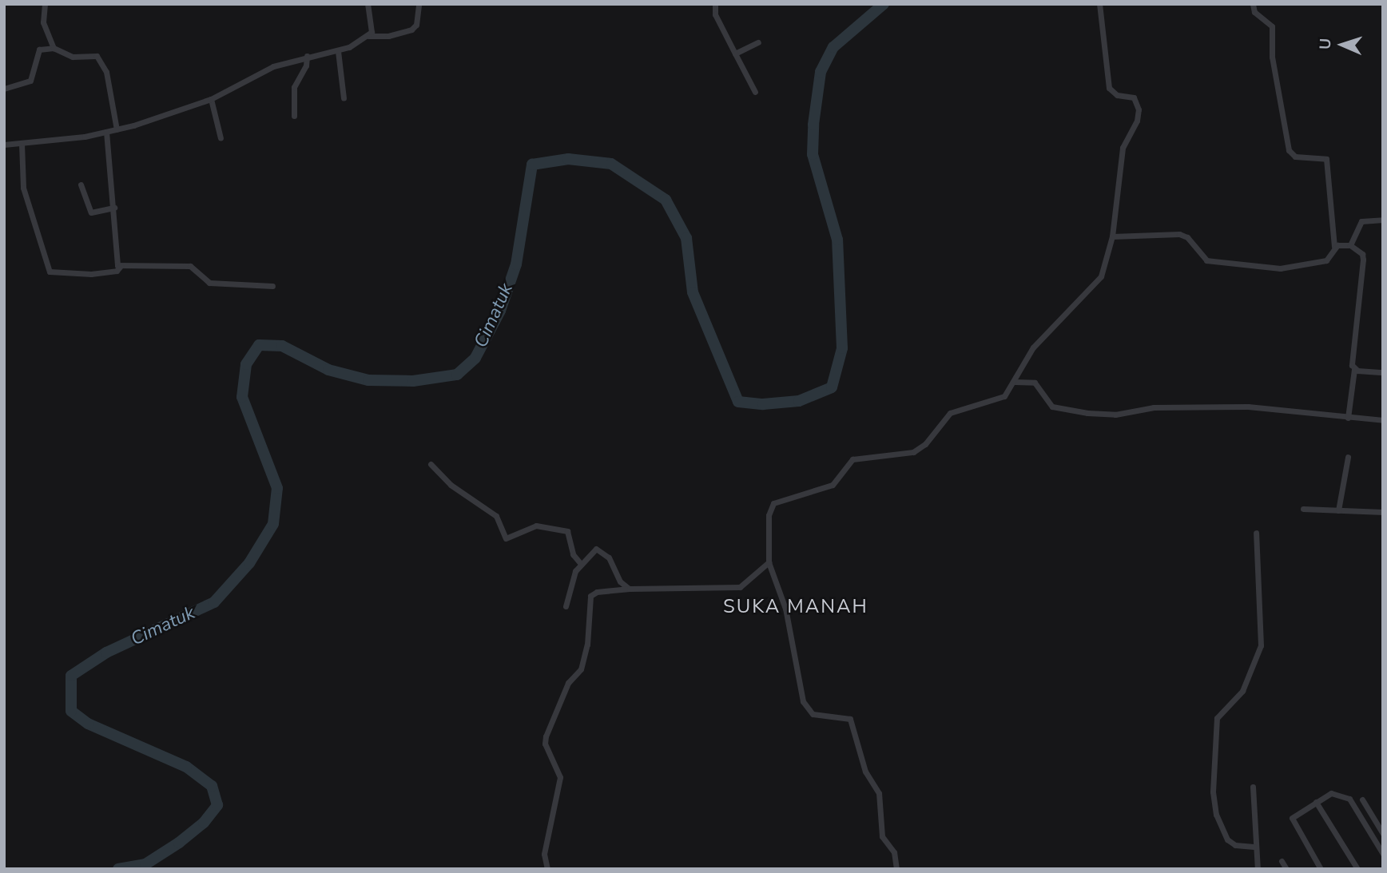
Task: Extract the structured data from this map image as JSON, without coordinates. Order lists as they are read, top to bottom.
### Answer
{
  "districts": ["SUKA MANAH"],
  "water": ["Cimatuk"],
  "north": "left"
}
